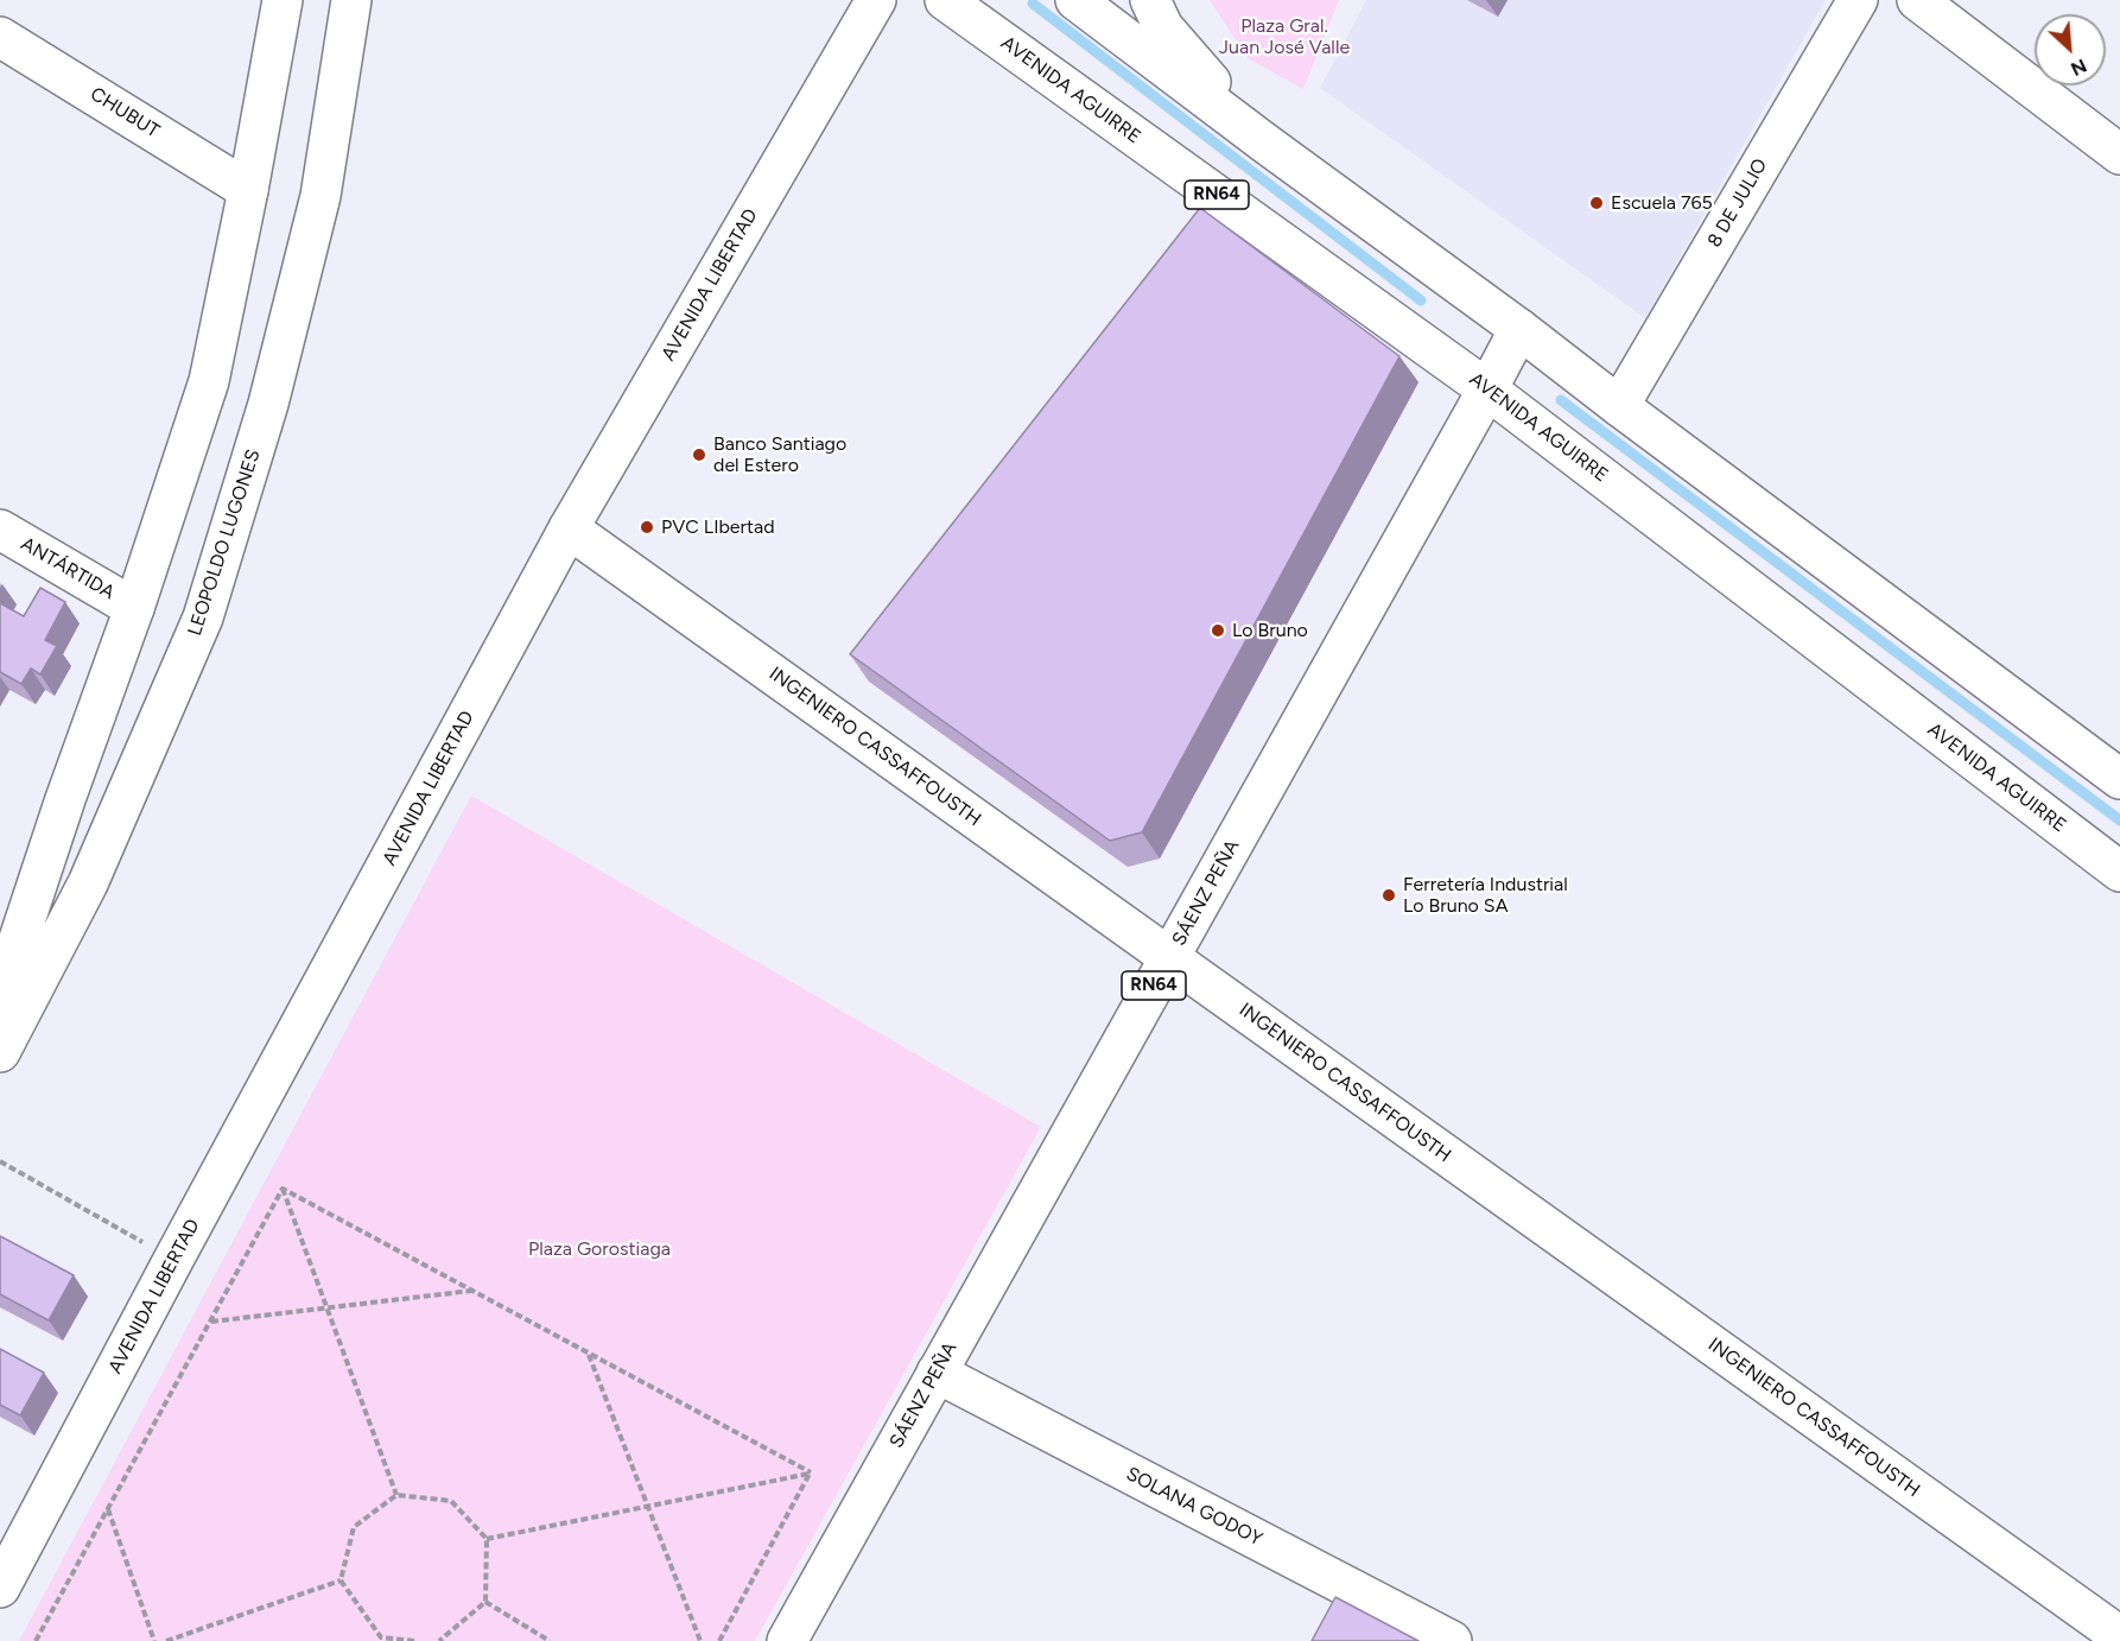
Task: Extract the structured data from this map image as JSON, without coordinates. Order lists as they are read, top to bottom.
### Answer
{
  "streets": {
    "main road": [
      "AVENIDA AGUIRRE",
      "CHUBUT",
      "RN64",
      "8 DE JULIO",
      "AVENIDA LIBERTAD",
      "LEOPOLDO LUGONES",
      "ANTÁRTIDA",
      "INGENIERO CASSAFFOUSTH",
      "SÁENZ PEÑA",
      "SOLANA GODOY"
    ]
  },
  "crossings": [
    ["AVENIDA AGUIRRE", "SÁENZ PEÑA"],
    ["AVENIDA LIBERTAD", "INGENIERO CASSAFFOUSTH"],
    ["INGENIERO CASSAFFOUSTH", "SÁENZ PEÑA"],
    ["SÁENZ PEÑA", "SOLANA GODOY"]
  ],
  "parks": ["Plaza Gral. Juan José Valle", "Plaza Gorostiaga"],
  "places": [
    "Escuela 765",
    "Banco Santiago del Estero",
    "PVC LIbertad",
    "Lo Bruno",
    "Ferretería Industrial Lo Bruno SA"
  ],
  "north": "bottom right"
}
